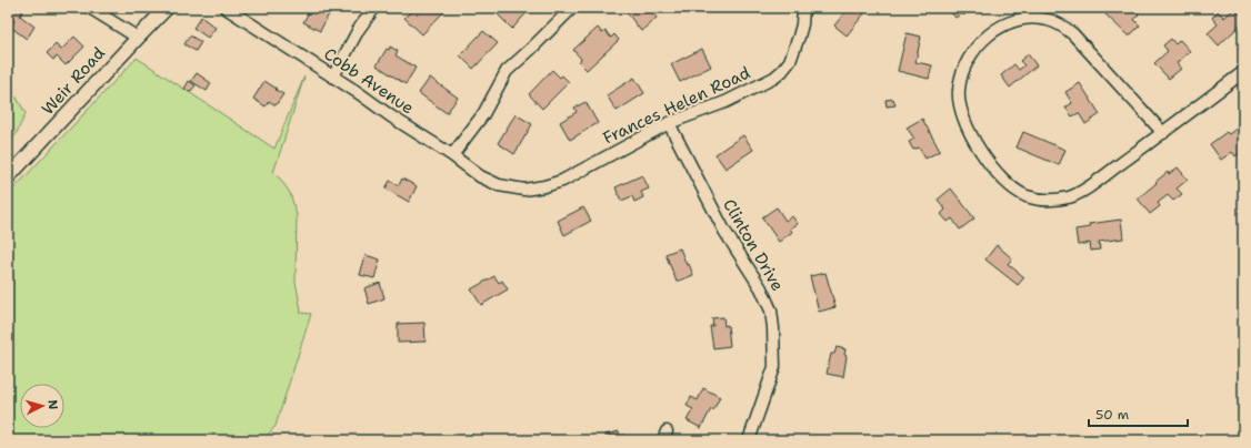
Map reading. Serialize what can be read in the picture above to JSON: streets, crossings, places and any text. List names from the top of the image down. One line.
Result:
{"streets":{"street":["Weir Road","Cobb Avenue","Frances Helen Road","Clinton Drive"]},"crossings":[["Cobb Avenue","Frances Helen Road"],["Frances Helen Road","Clinton Drive"]],"scale_bar":"50 m","north":"right"}
